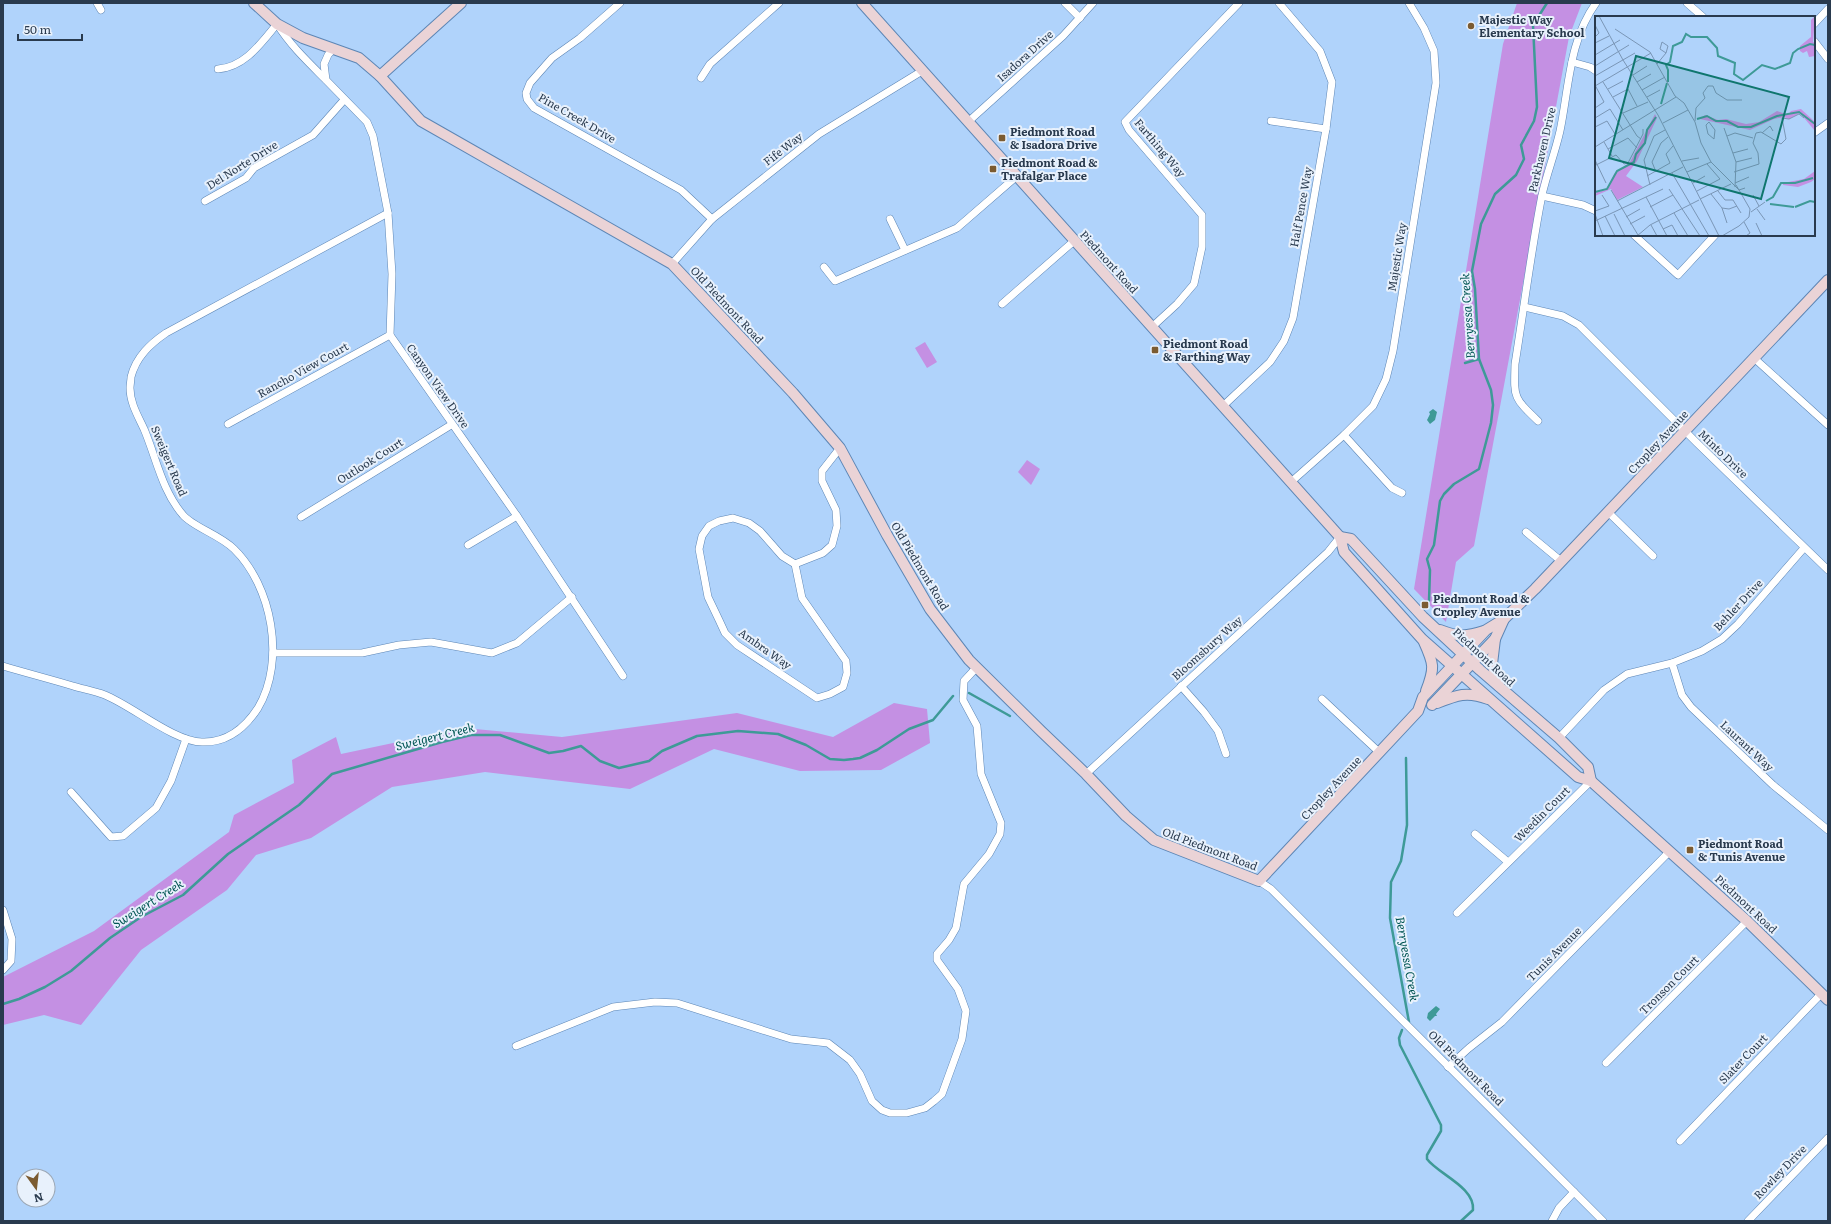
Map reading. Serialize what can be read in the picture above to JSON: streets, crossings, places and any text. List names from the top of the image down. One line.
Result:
{"streets":{"street":["Isadora Drive","Pine Creek Drive","Farthing Way","Fife Way","Parkhaven Drive","Del Norte Drive","Half Pence Way","Majestic Way","Piedmont Road","Old Piedmont Road","Rancho View Court","Canyon View Drive","Cropley Avenue","Minto Drive","Sweigert Road","Outlook Court","Behler Drive","Bloomsbury Way","Ambra Way","Laurant Way","Weedin Court","Tunis Avenue","Tronson Court","Slater Court","Rowley Drive"]},"crossings":[["Isadora Drive","Piedmont Road"],["Pine Creek Drive","Fife Way"],["Farthing Way","Piedmont Road"],["Fife Way","Piedmont Road"],["Fife Way","Old Piedmont Road"],["Parkhaven Drive","Minto Drive"],["Half Pence Way","Piedmont Road"],["Majestic Way","Piedmont Road"],["Piedmont Road","Cropley Avenue"],["Piedmont Road","Behler Drive"],["Piedmont Road","Bloomsbury Way"],["Piedmont Road","Weedin Court"],["Piedmont Road","Tunis Avenue"],["Piedmont Road","Tronson Court"],["Piedmont Road","Slater Court"],["Old Piedmont Road","Cropley Avenue"],["Old Piedmont Road","Bloomsbury Way"],["Old Piedmont Road","Tunis Avenue"],["Rancho View Court","Canyon View Drive"],["Canyon View Drive","Outlook Court"],["Cropley Avenue","Minto Drive"],["Minto Drive","Behler Drive"],["Behler Drive","Laurant Way"]],"water":["Berryessa Creek","Sweigert Creek"],"places":{"other":["Majestic Way Elementary School"],"transit":["Piedmont Road & Isadora Drive","Piedmont Road & Trafalgar Place","Piedmont Road & Farthing Way","Piedmont Road & Cropley Avenue","Piedmont Road & Tunis Avenue"]},"scale_bar":"50 m","north":"bottom"}
